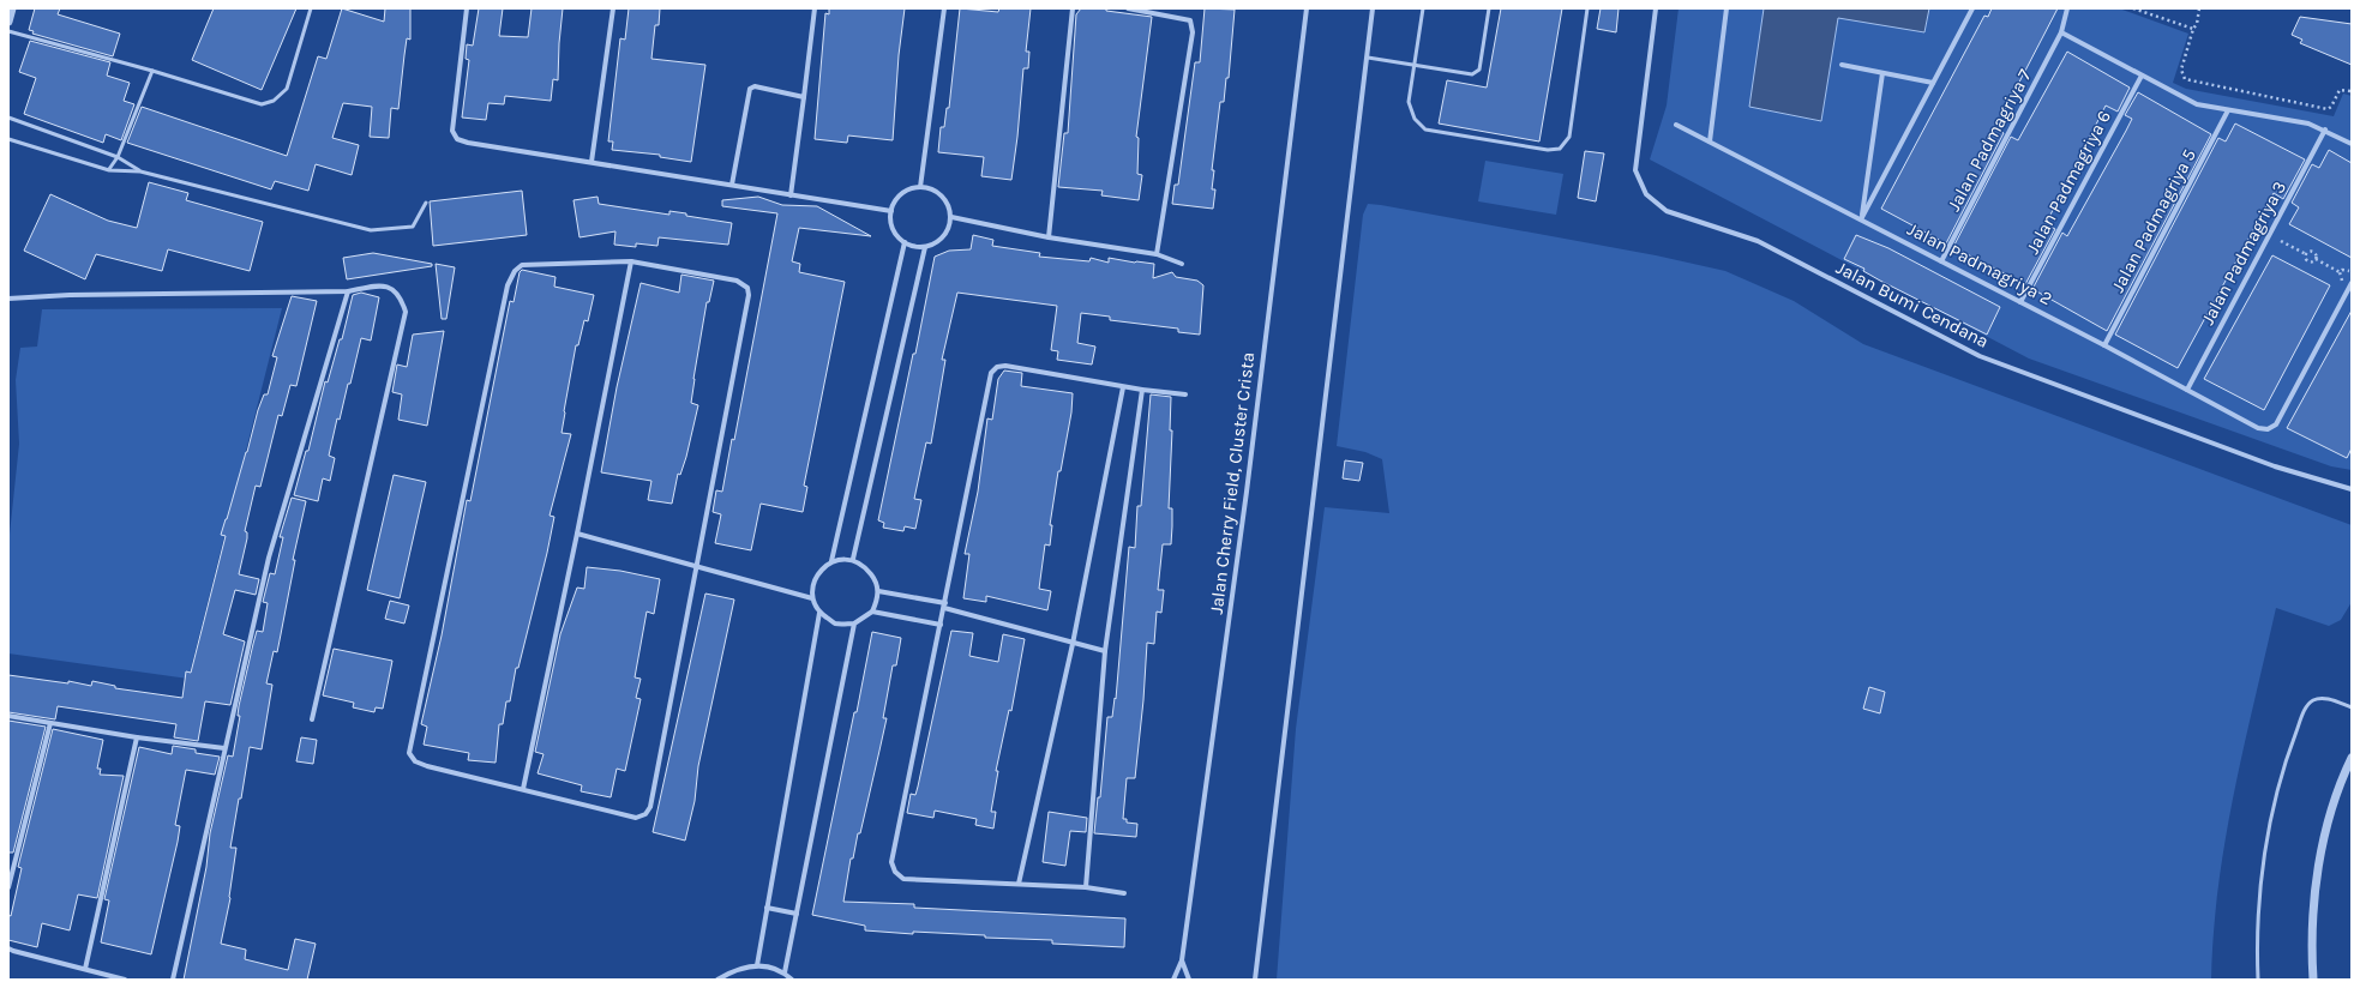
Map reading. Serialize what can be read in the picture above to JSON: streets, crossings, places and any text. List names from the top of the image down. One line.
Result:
{"streets":{"street":["Jalan Padmagriya 7","Jalan Padmagriya 6","Jalan Padmagriya 5","Jalan Padmagriya 3","Jalan Padmagriya 2","Jalan Bumi Cendana","Jalan Cherry Field, Cluster Crista"]},"crossings":[["Jalan Padmagriya 7","Jalan Padmagriya 2"],["Jalan Padmagriya 6","Jalan Padmagriya 2"],["Jalan Padmagriya 5","Jalan Padmagriya 2"],["Jalan Padmagriya 3","Jalan Padmagriya 2"]]}
